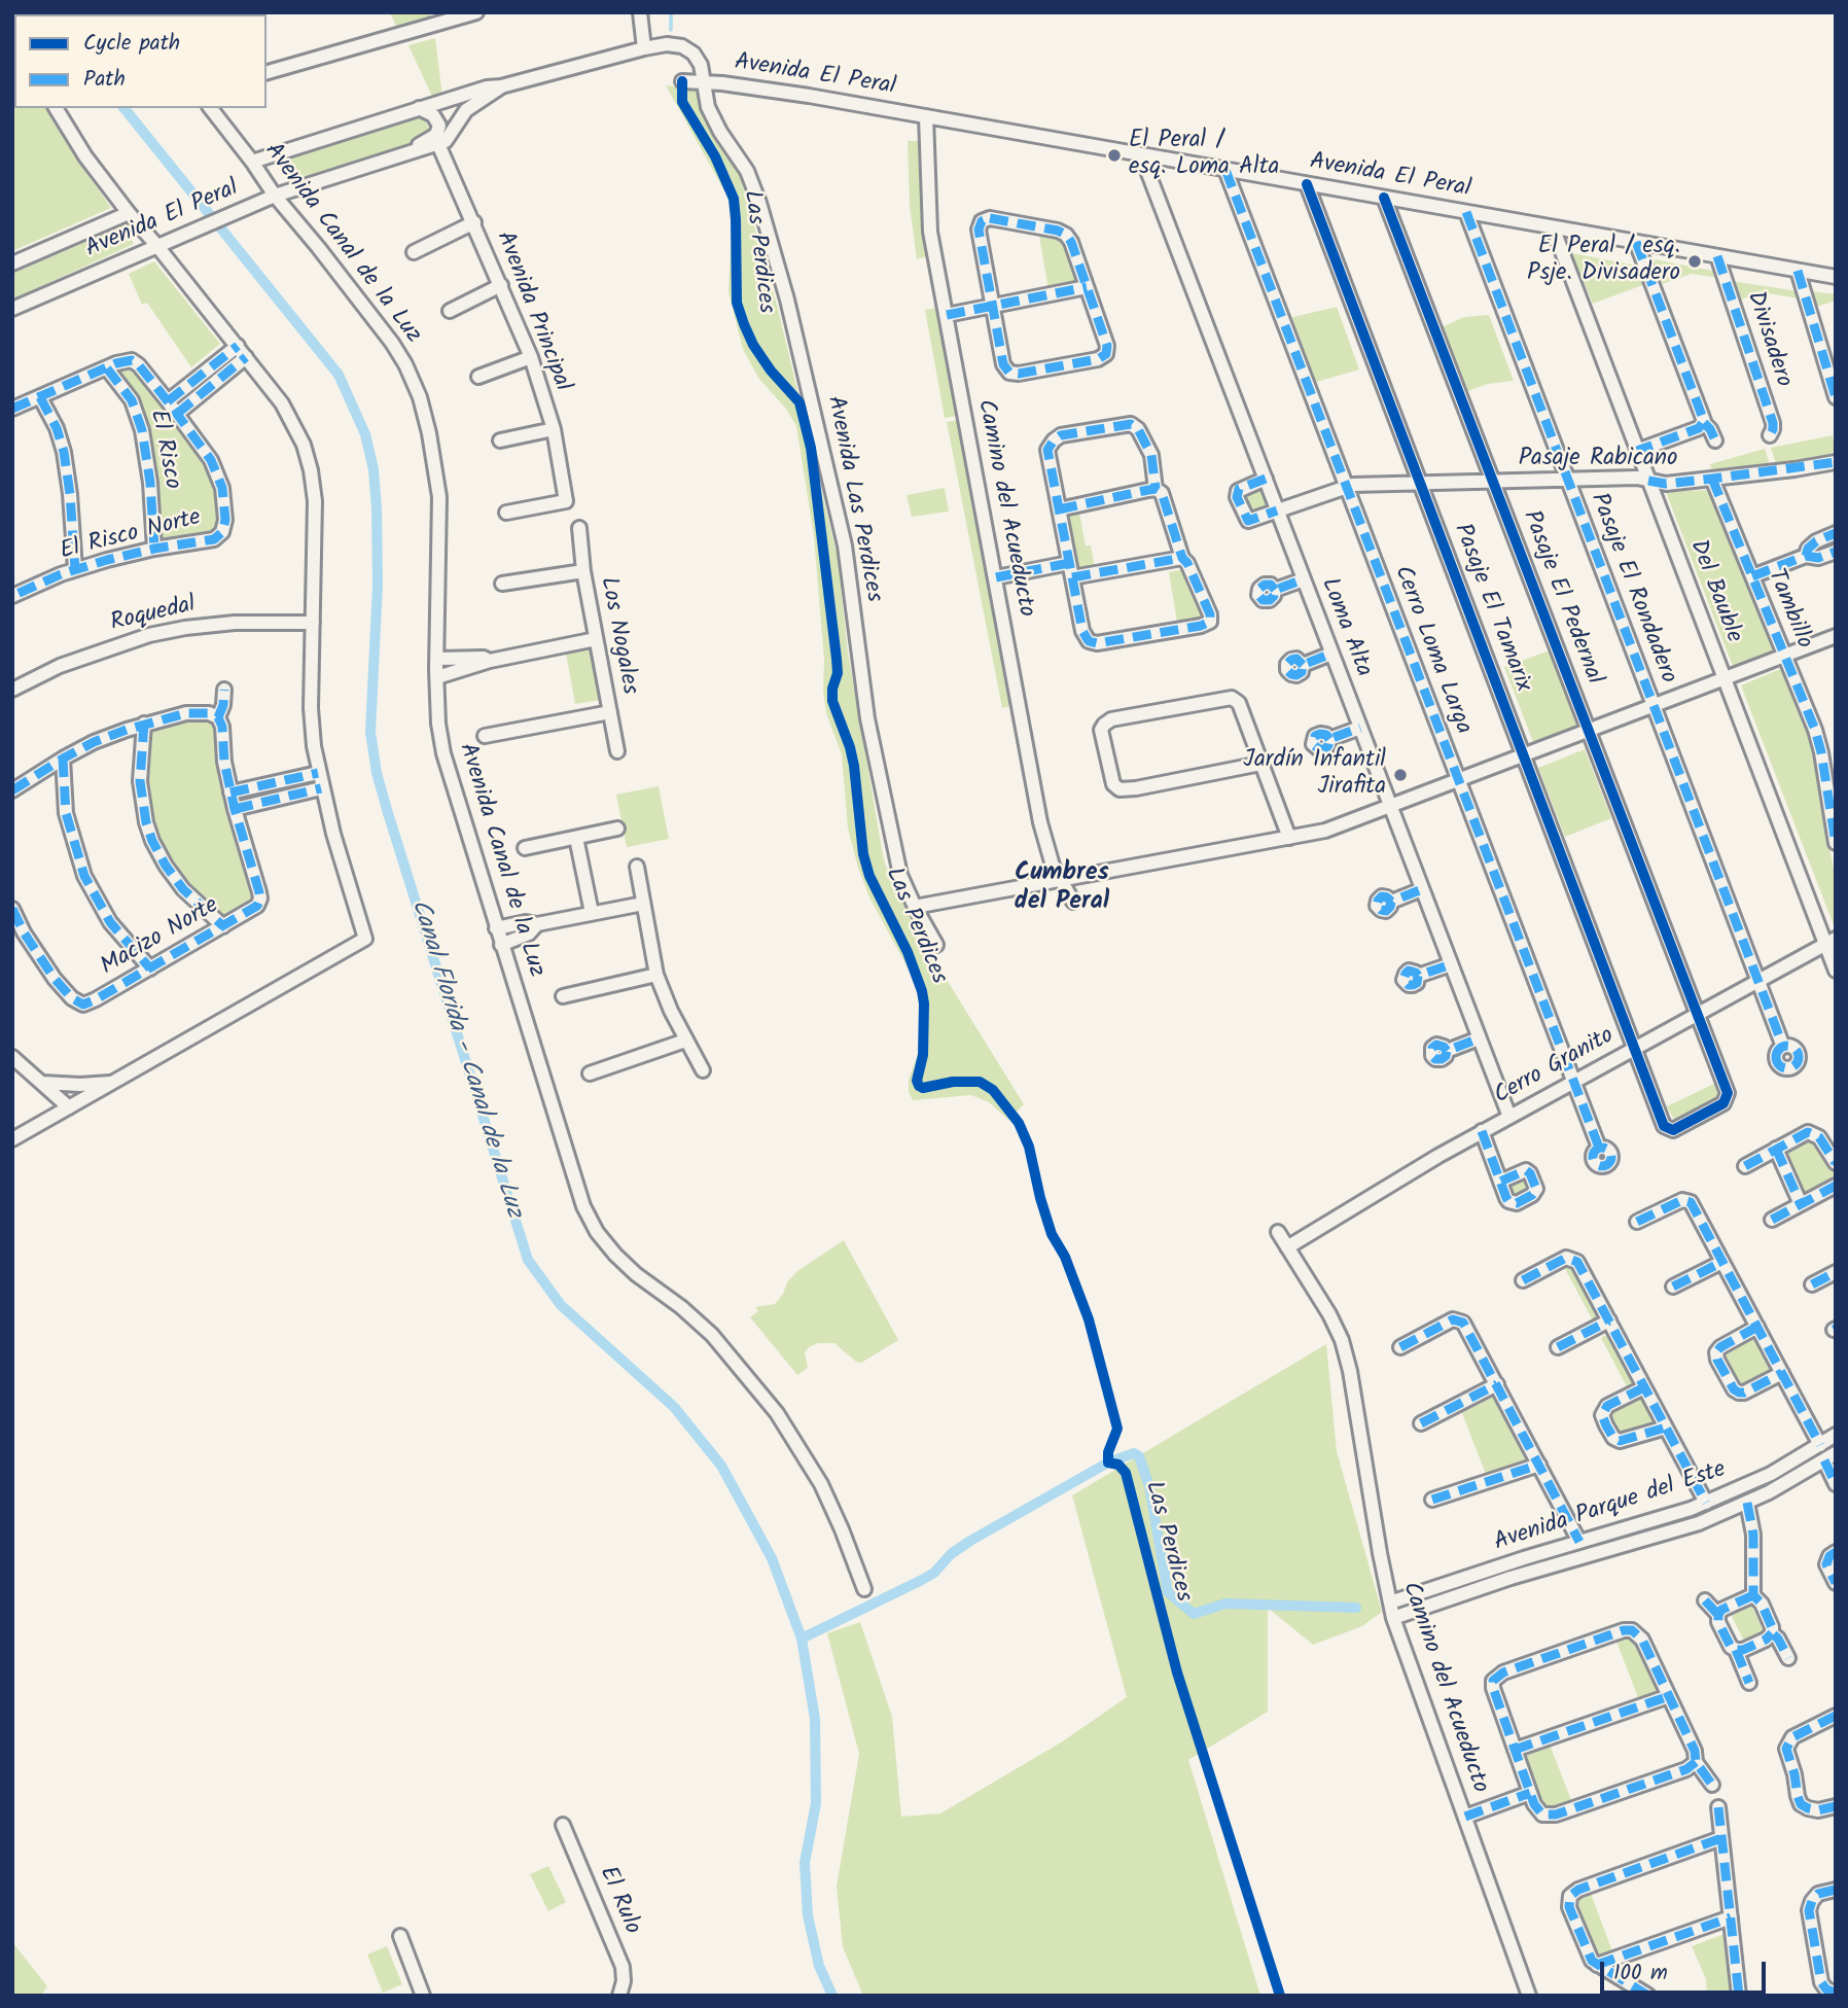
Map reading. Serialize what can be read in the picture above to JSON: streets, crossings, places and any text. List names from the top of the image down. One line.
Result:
{"streets":{"street":["Avenida El Peral","Avenida Canal de la Luz","Avenida Principal","Divisadero","El Risco","Pasaje Rabicano","Avenida Las Perdices","Camino del Acueducto","El Risco Norte","Pasaje El Rondadero","Del Bauble","Pasaje El Pedernal","Pasaje El Tamarix","Tambillo","Roquedal","Loma Alta","Los Nogales","Cerro Loma Larga","Macizo Norte","Cerro Granito","Avenida Parque del Este","El Rulo"],"cycle path":["Las Perdices"]},"crossings":[["Avenida El Peral","Avenida Canal de la Luz"],["Avenida El Peral","Avenida Principal"],["Avenida El Peral","Divisadero"],["Avenida El Peral","Avenida Las Perdices"],["Avenida El Peral","Camino del Acueducto"],["Avenida El Peral","Pasaje El Rondadero"],["Avenida El Peral","Del Bauble"],["Avenida El Peral","Pasaje El Pedernal"],["Avenida El Peral","Pasaje El Tamarix"],["Avenida El Peral","Loma Alta"],["Avenida El Peral","Cerro Loma Larga"],["El Risco","El Risco Norte"],["Pasaje Rabicano","Pasaje El Rondadero"],["Pasaje Rabicano","Del Bauble"],["Pasaje Rabicano","Pasaje El Pedernal"],["Pasaje Rabicano","Pasaje El Tamarix"],["Pasaje Rabicano","Tambillo"],["Pasaje Rabicano","Loma Alta"],["Pasaje Rabicano","Cerro Loma Larga"],["Camino del Acueducto","Cerro Granito"],["Camino del Acueducto","Avenida Parque del Este"],["Pasaje El Rondadero","Cerro Granito"],["Del Bauble","Cerro Granito"],["Pasaje El Pedernal","Pasaje El Tamarix"],["Pasaje El Pedernal","Cerro Granito"],["Pasaje El Tamarix","Cerro Granito"],["Loma Alta","Cerro Granito"],["Cerro Loma Larga","Cerro Granito"]],"districts":["Cumbres del Peral"],"water":["Canal Florida - Canal de la Luz"],"places":["El Peral / esq. Loma Alta","El Peral / esq. Psje. Divisadero","Jardín Infantil Jirafita"],"legend":["Cycle path","Path"],"scale_bar":"100 m"}
